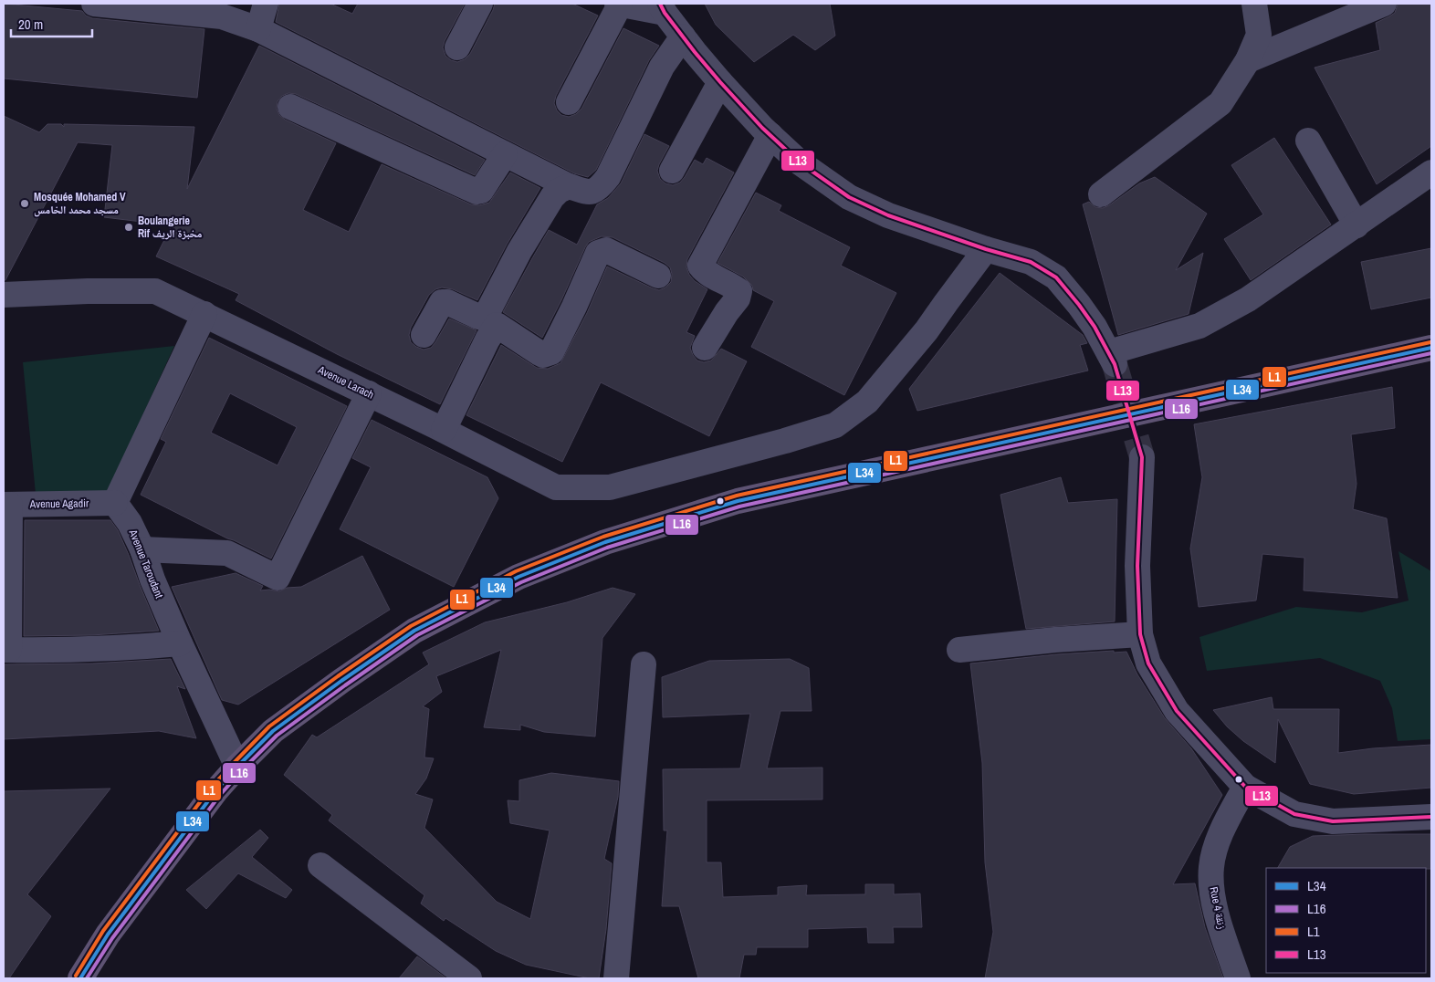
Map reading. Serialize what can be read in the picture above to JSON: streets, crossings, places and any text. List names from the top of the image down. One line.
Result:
{"streets":{"street":["Avenue Larach","Avenue Agadir","Avenue Taroudant","Rue 4 زنقة"]},"crossings":[["Avenue Agadir","Avenue Taroudant"]],"places":["Mosquée Mohamed V مسجد محمد الخامس","Boulangerie Rif مخبزة الريف"],"lines":["transit line L13","transit line L1","transit line L34","transit line L16"],"legend":["L34","L16","L1","L13"],"scale_bar":"20 m"}
